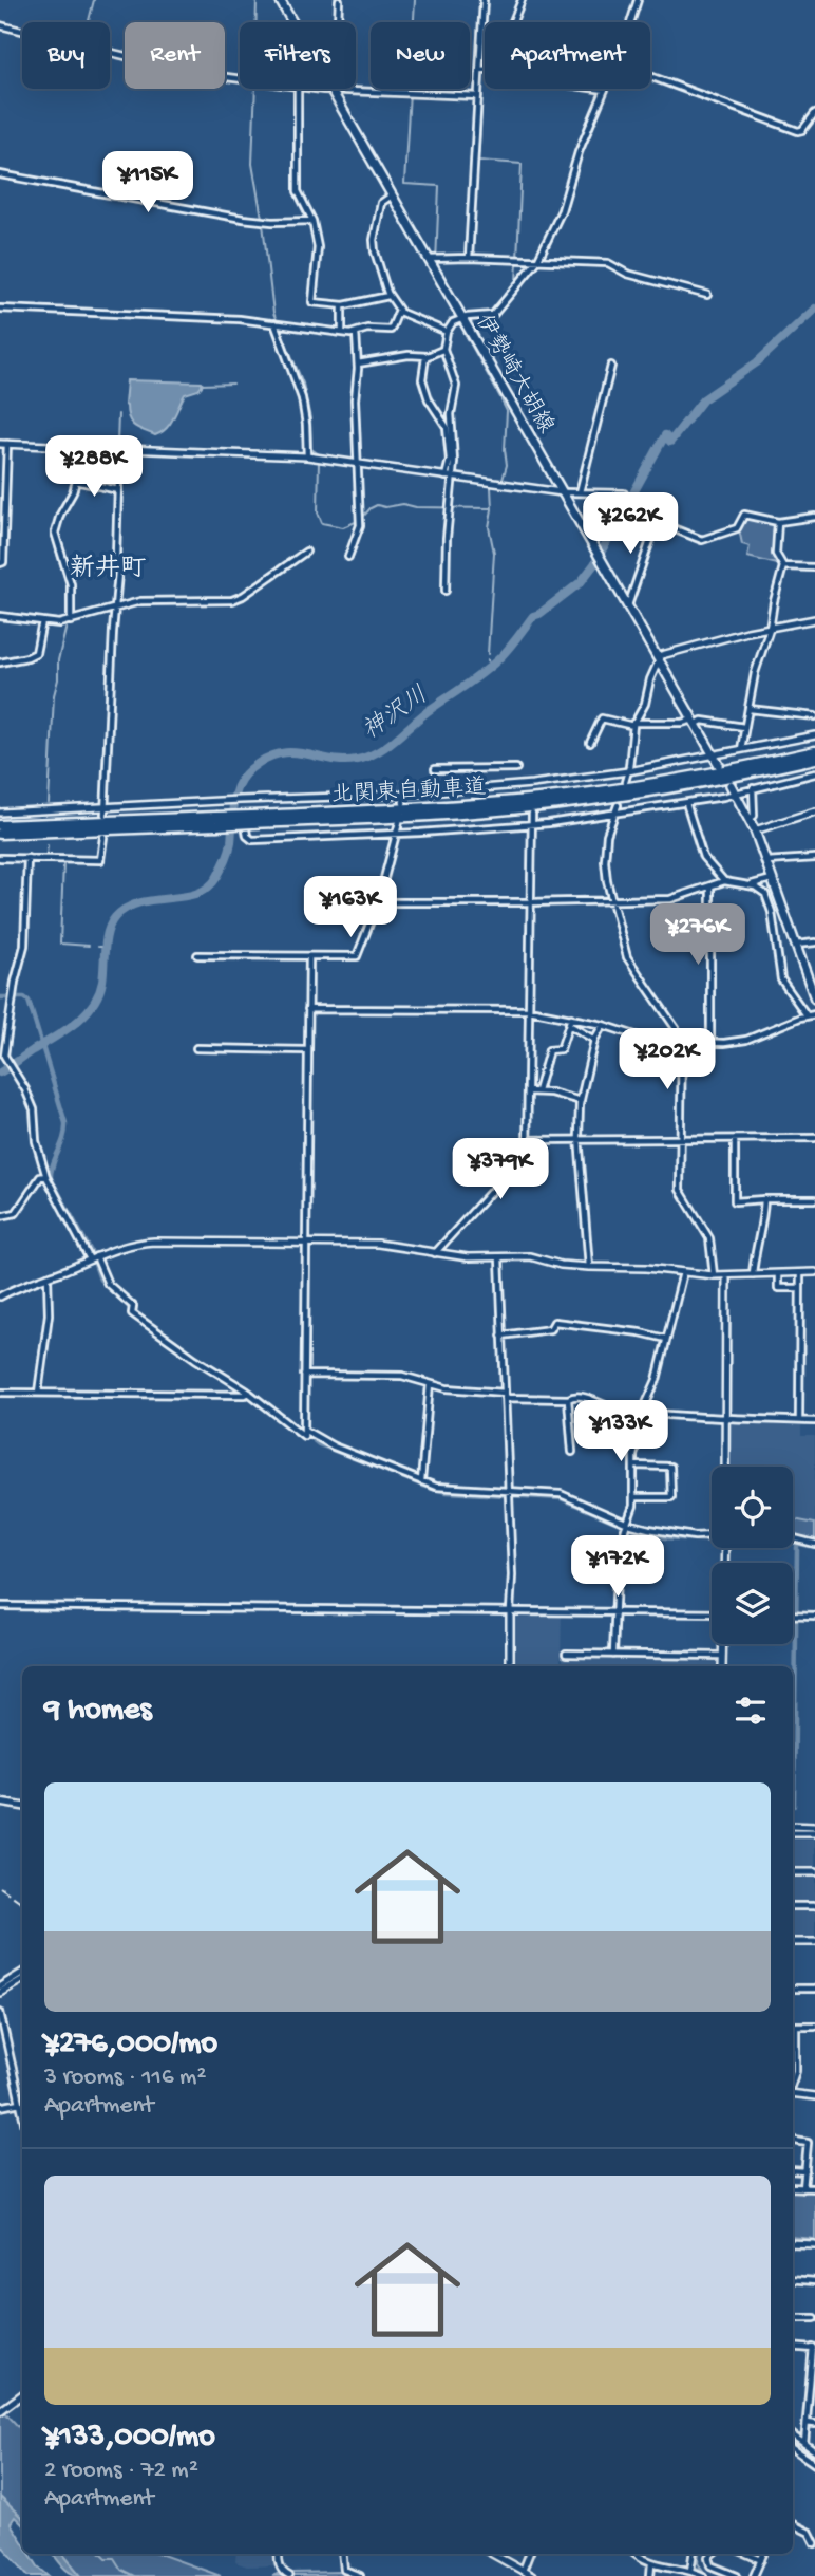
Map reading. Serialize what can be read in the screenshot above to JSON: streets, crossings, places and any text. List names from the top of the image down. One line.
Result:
{"streets":{"highway":["北関東自動車道"],"main road":["伊勢崎大胡線"]},"districts":["新井町"],"water":["神沢川"],"page":{"chip":["Buy","Rent","Filters","New","Apartment"],"price":["¥115K","¥288K","¥262K","¥163K","¥276K","¥202K","¥379K","¥133K","¥172K"],"heading":"9 homes","list":[{"name":"¥276,000/mo","note":"3 rooms · 116 m² · Apartment"},{"name":"¥133,000/mo","note":"2 rooms · 72 m² · Apartment"}]}}
